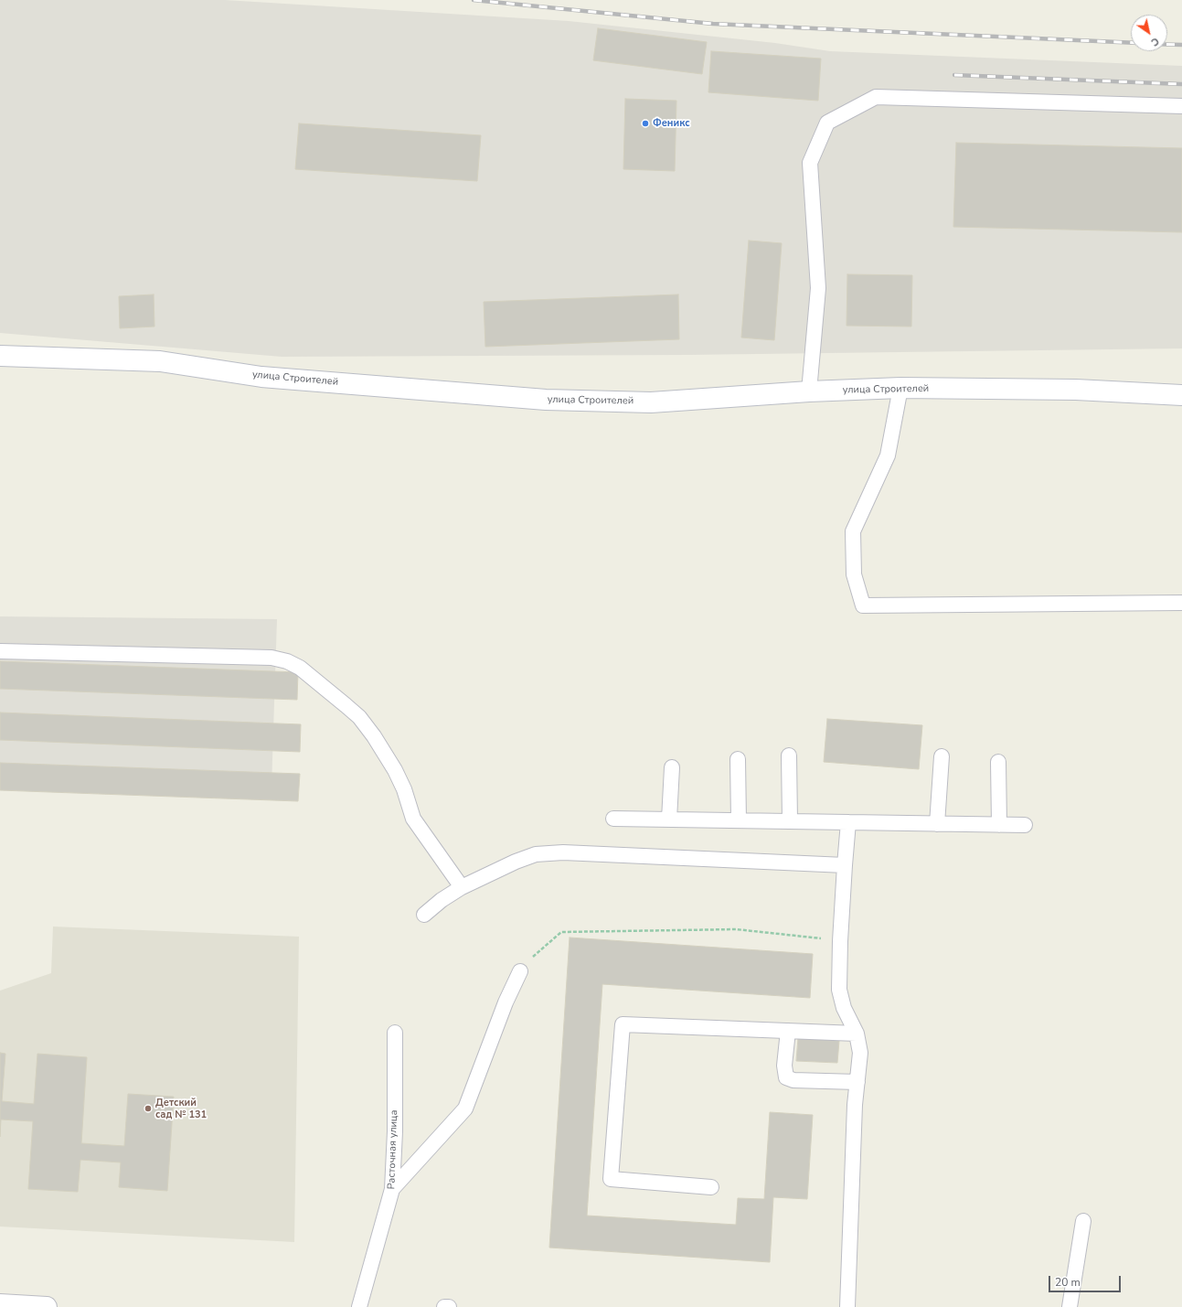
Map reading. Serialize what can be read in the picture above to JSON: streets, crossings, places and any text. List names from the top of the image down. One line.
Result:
{"streets":{"street":["улица Строителей"],"lane":["Расточная улица"]},"places":["Феникс","Детский сад № 131"],"scale_bar":"20 m","north":"bottom right"}
